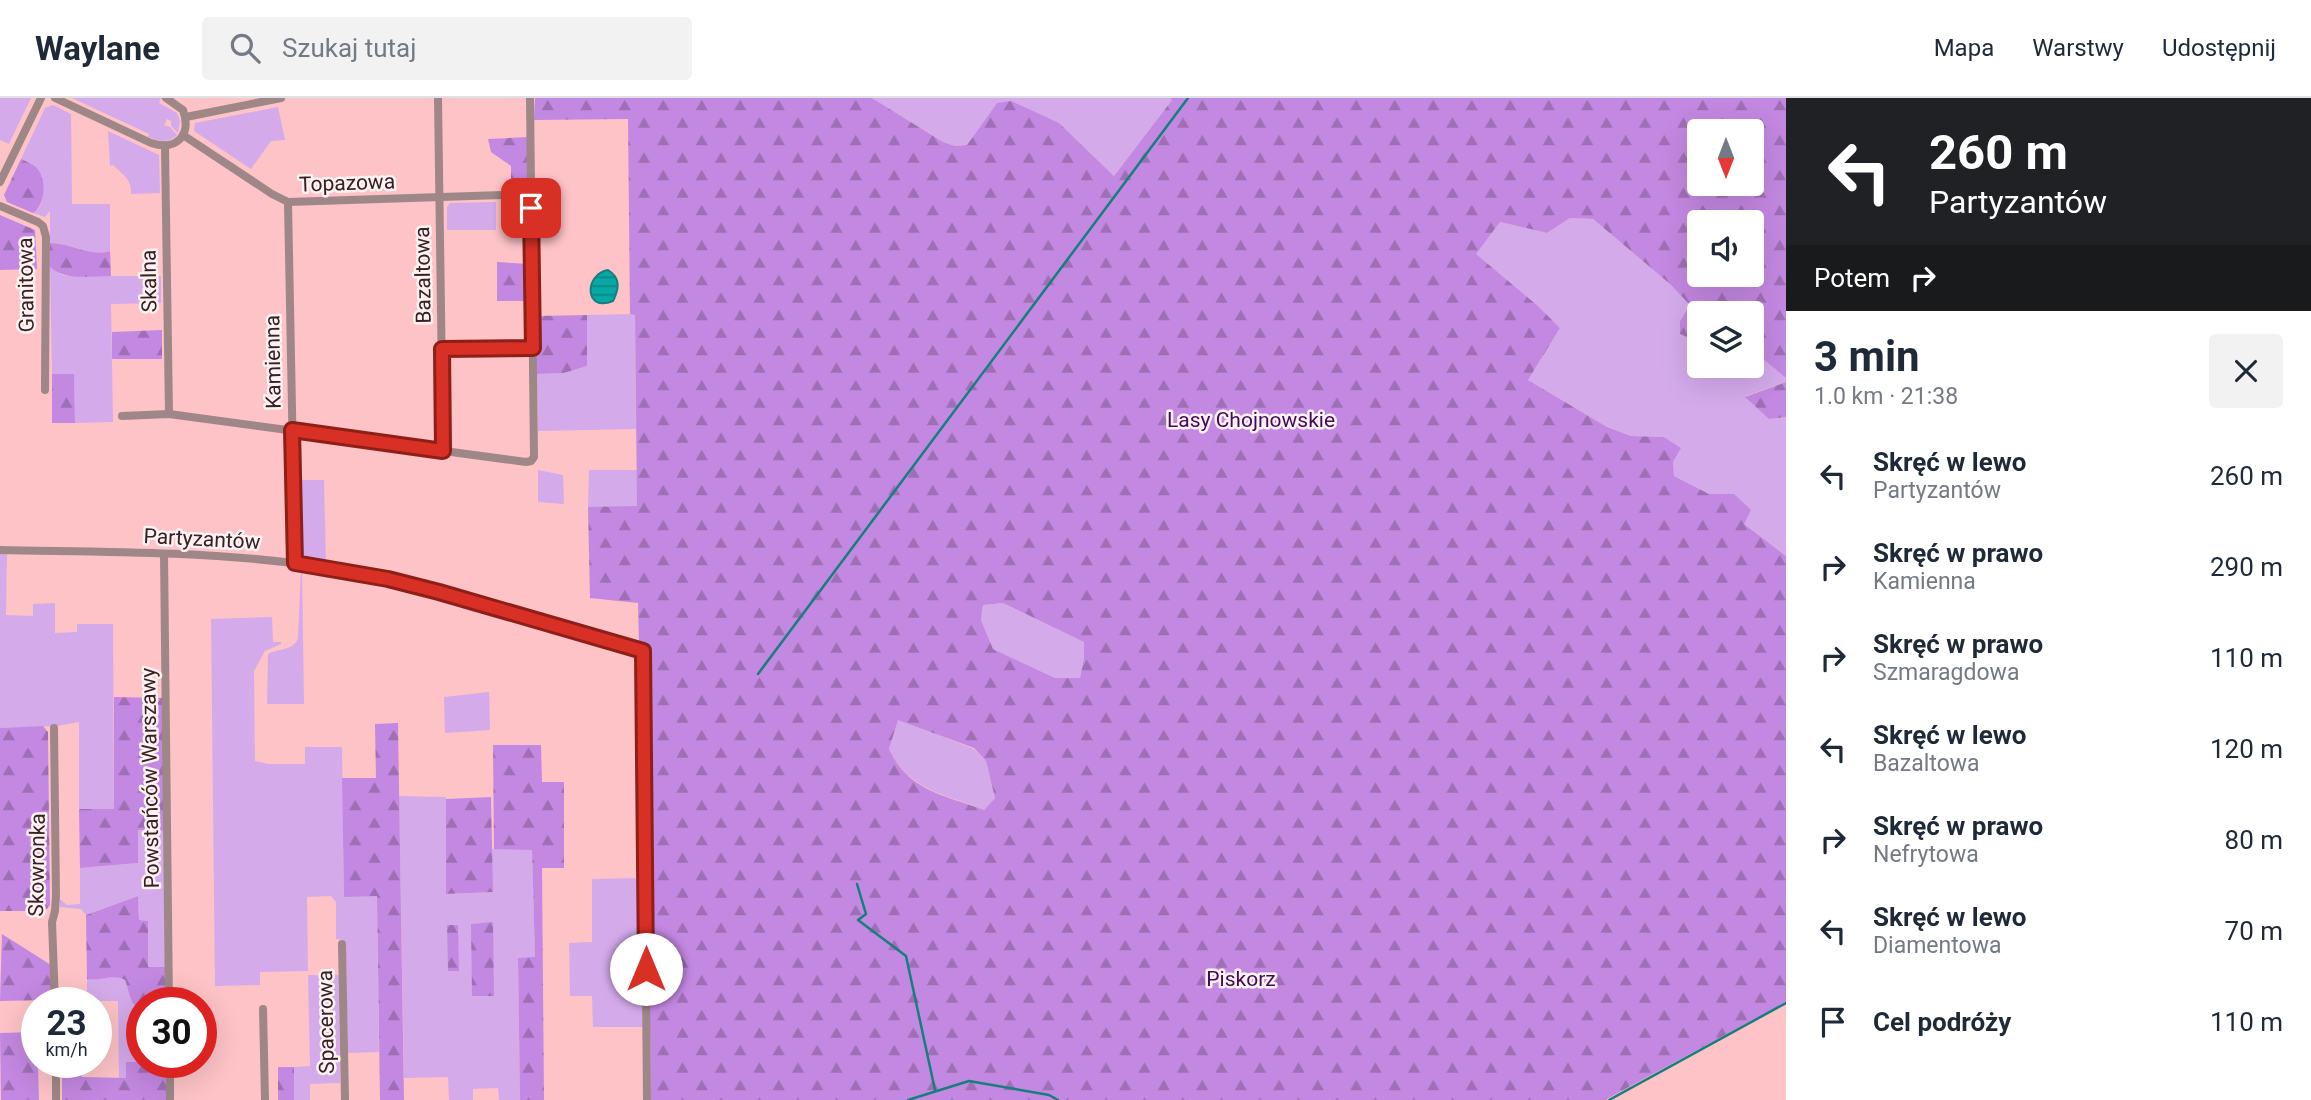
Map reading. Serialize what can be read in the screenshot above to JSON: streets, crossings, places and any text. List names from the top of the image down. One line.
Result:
{"streets":{"street":["Topazowa","Bazaltowa","Skalna","Granitowa","Kamienna","Partyzantów","Powstańców Warszawy","Skowronka","Spacerowa"]},"crossings":[["Topazowa","Bazaltowa"],["Topazowa","Kamienna"],["Kamienna","Partyzantów"],["Partyzantów","Powstańców Warszawy"]],"parks":["Lasy Chojnowskie","Piskorz"],"north":"bottom","page":{"header":"Waylane","search":"Szukaj tutaj","nav":["Mapa","Warstwy","Udostępnij"],"turn":["260 m","Partyzantów"],"then":"Potem","heading":["3 min","1.0 km · 21:38"],"list":[{"name":"Skręć w lewo","note":"Partyzantów","value":"260 m"},{"name":"Skręć w prawo","note":"Kamienna","value":"290 m"},{"name":"Skręć w prawo","note":"Szmaragdowa","value":"110 m"},{"name":"Skręć w lewo","note":"Bazaltowa","value":"120 m"},{"name":"Skręć w prawo","note":"Nefrytowa","value":"80 m"},{"name":"Skręć w lewo","note":"Diamentowa","value":"70 m"},{"name":"Cel podróży","value":"110 m"}],"speed":"23 km/h","limit":"30"}}
